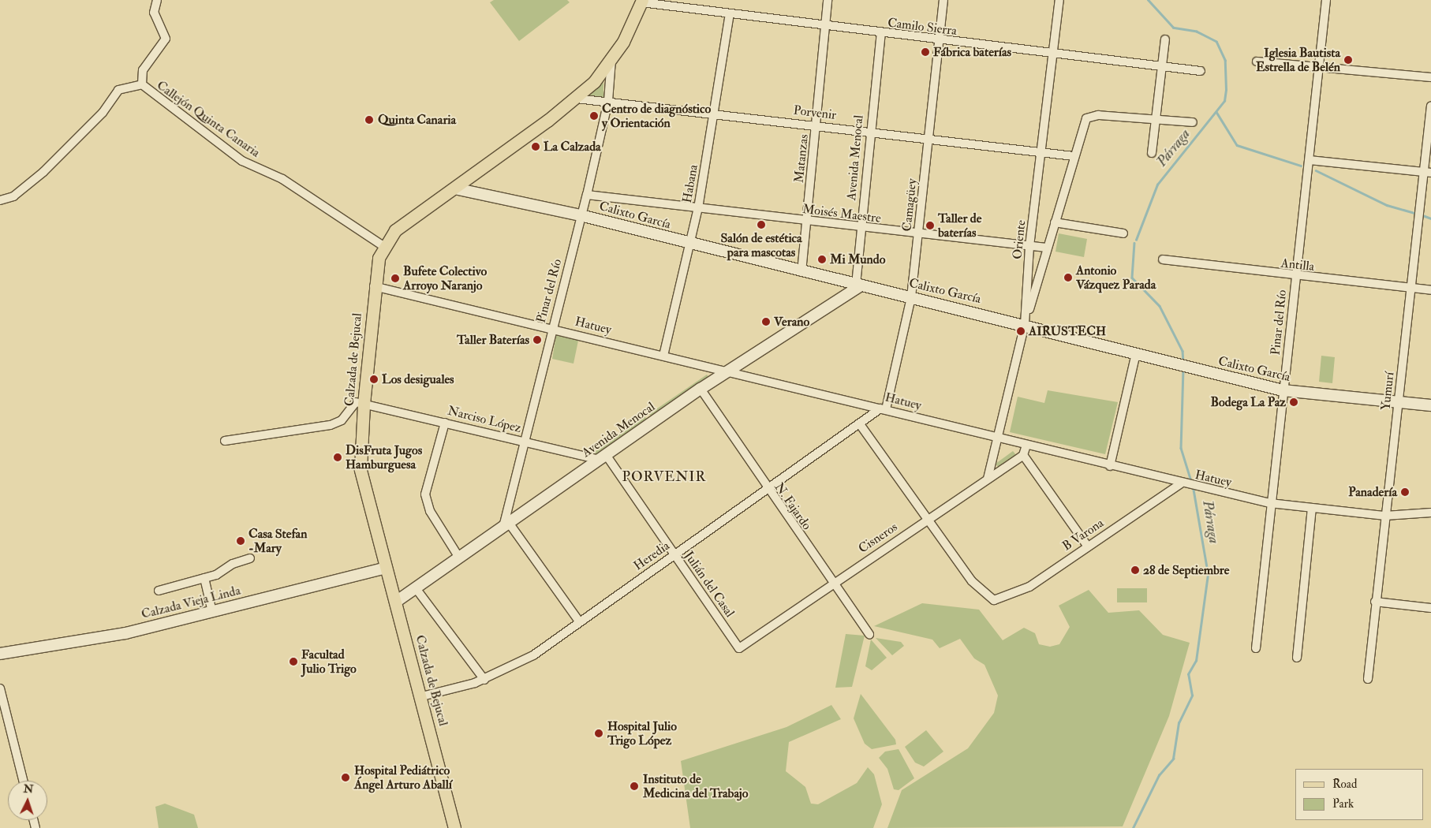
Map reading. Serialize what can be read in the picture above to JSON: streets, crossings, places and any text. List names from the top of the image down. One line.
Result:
{"streets":{"main road":["Avenida Menocal","Calixto García","Calzada de Bejucal","Calzada Vieja Linda"],"street":["Camilo Sierra","Porvenir","Callejón Quinta Canaria","Matanzas","Habana","Camagüey","Moisés Maestre","Oriente","Antilla","Pinar del Río","Hatuey","Yumurí","Narciso López","N. Fajardo","B Varona","Cisneros","Heredia","Julián del Casal"]},"crossings":[["Camilo Sierra","Avenida Menocal"],["Camilo Sierra","Matanzas"],["Camilo Sierra","Habana"],["Camilo Sierra","Camagüey"],["Camilo Sierra","Oriente"],["Camilo Sierra","Calzada de Bejucal"],["Porvenir","Avenida Menocal"],["Porvenir","Matanzas"],["Porvenir","Habana"],["Porvenir","Camagüey"],["Porvenir","Oriente"],["Porvenir","Pinar del Río"],["Porvenir","Calzada de Bejucal"],["Callejón Quinta Canaria","Calzada de Bejucal"],["Avenida Menocal","Moisés Maestre"],["Avenida Menocal","Calixto García"],["Avenida Menocal","Pinar del Río"],["Avenida Menocal","Hatuey"],["Avenida Menocal","Calzada de Bejucal"],["Avenida Menocal","Narciso López"],["Avenida Menocal","N. Fajardo"],["Avenida Menocal","Julián del Casal"],["Matanzas","Moisés Maestre"],["Matanzas","Calixto García"],["Habana","Moisés Maestre"],["Habana","Calixto García"],["Habana","Hatuey"],["Camagüey","Moisés Maestre"],["Camagüey","Calixto García"],["Camagüey","Hatuey"],["Camagüey","Heredia"],["Moisés Maestre","Oriente"],["Moisés Maestre","Pinar del Río"],["Calixto García","Oriente"],["Calixto García","Pinar del Río"],["Calixto García","Calzada de Bejucal"],["Calixto García","Yumurí"],["Oriente","Hatuey"],["Oriente","Cisneros"],["Antilla","Pinar del Río"],["Antilla","Yumurí"],["Pinar del Río","Hatuey"],["Pinar del Río","Calzada de Bejucal"],["Pinar del Río","Narciso López"],["Hatuey","Calzada de Bejucal"],["Hatuey","Yumurí"],["Hatuey","B Varona"],["Hatuey","Heredia"],["Calzada de Bejucal","Narciso López"],["Calzada de Bejucal","Heredia"],["Calzada de Bejucal","Calzada Vieja Linda"],["Narciso López","Julián del Casal"],["N. Fajardo","Cisneros"],["N. Fajardo","Heredia"],["B Varona","Cisneros"],["Cisneros","Julián del Casal"],["Heredia","Julián del Casal"]],"districts":["PORVENIR"],"water":["Párraga"],"places":["Fábrica baterías","Iglesia Bautista Estrella de Belén","Centro de diagnóstico y Orientación","Quinta Canaria","La Calzada","Salón de estética para mascotas","Taller de baterías","Mi Mundo","Antonio Vázquez Parada","Bufete Colectivo Arroyo Naranjo","Verano","AIRUSTECH","Taller Baterías","Los desiguales","Bodega La Paz","DisFruta Jugos Hamburguesa","Panadería","Casa Stefan -Mary","28 de Septiembre","Facultad Julio Trigo","Hospital Julio Trigo López","Hospital Pediátrico Ángel Arturo Aballí","Instituto de Medicina del Trabajo"],"legend":["Road","Park"],"north":"top"}
